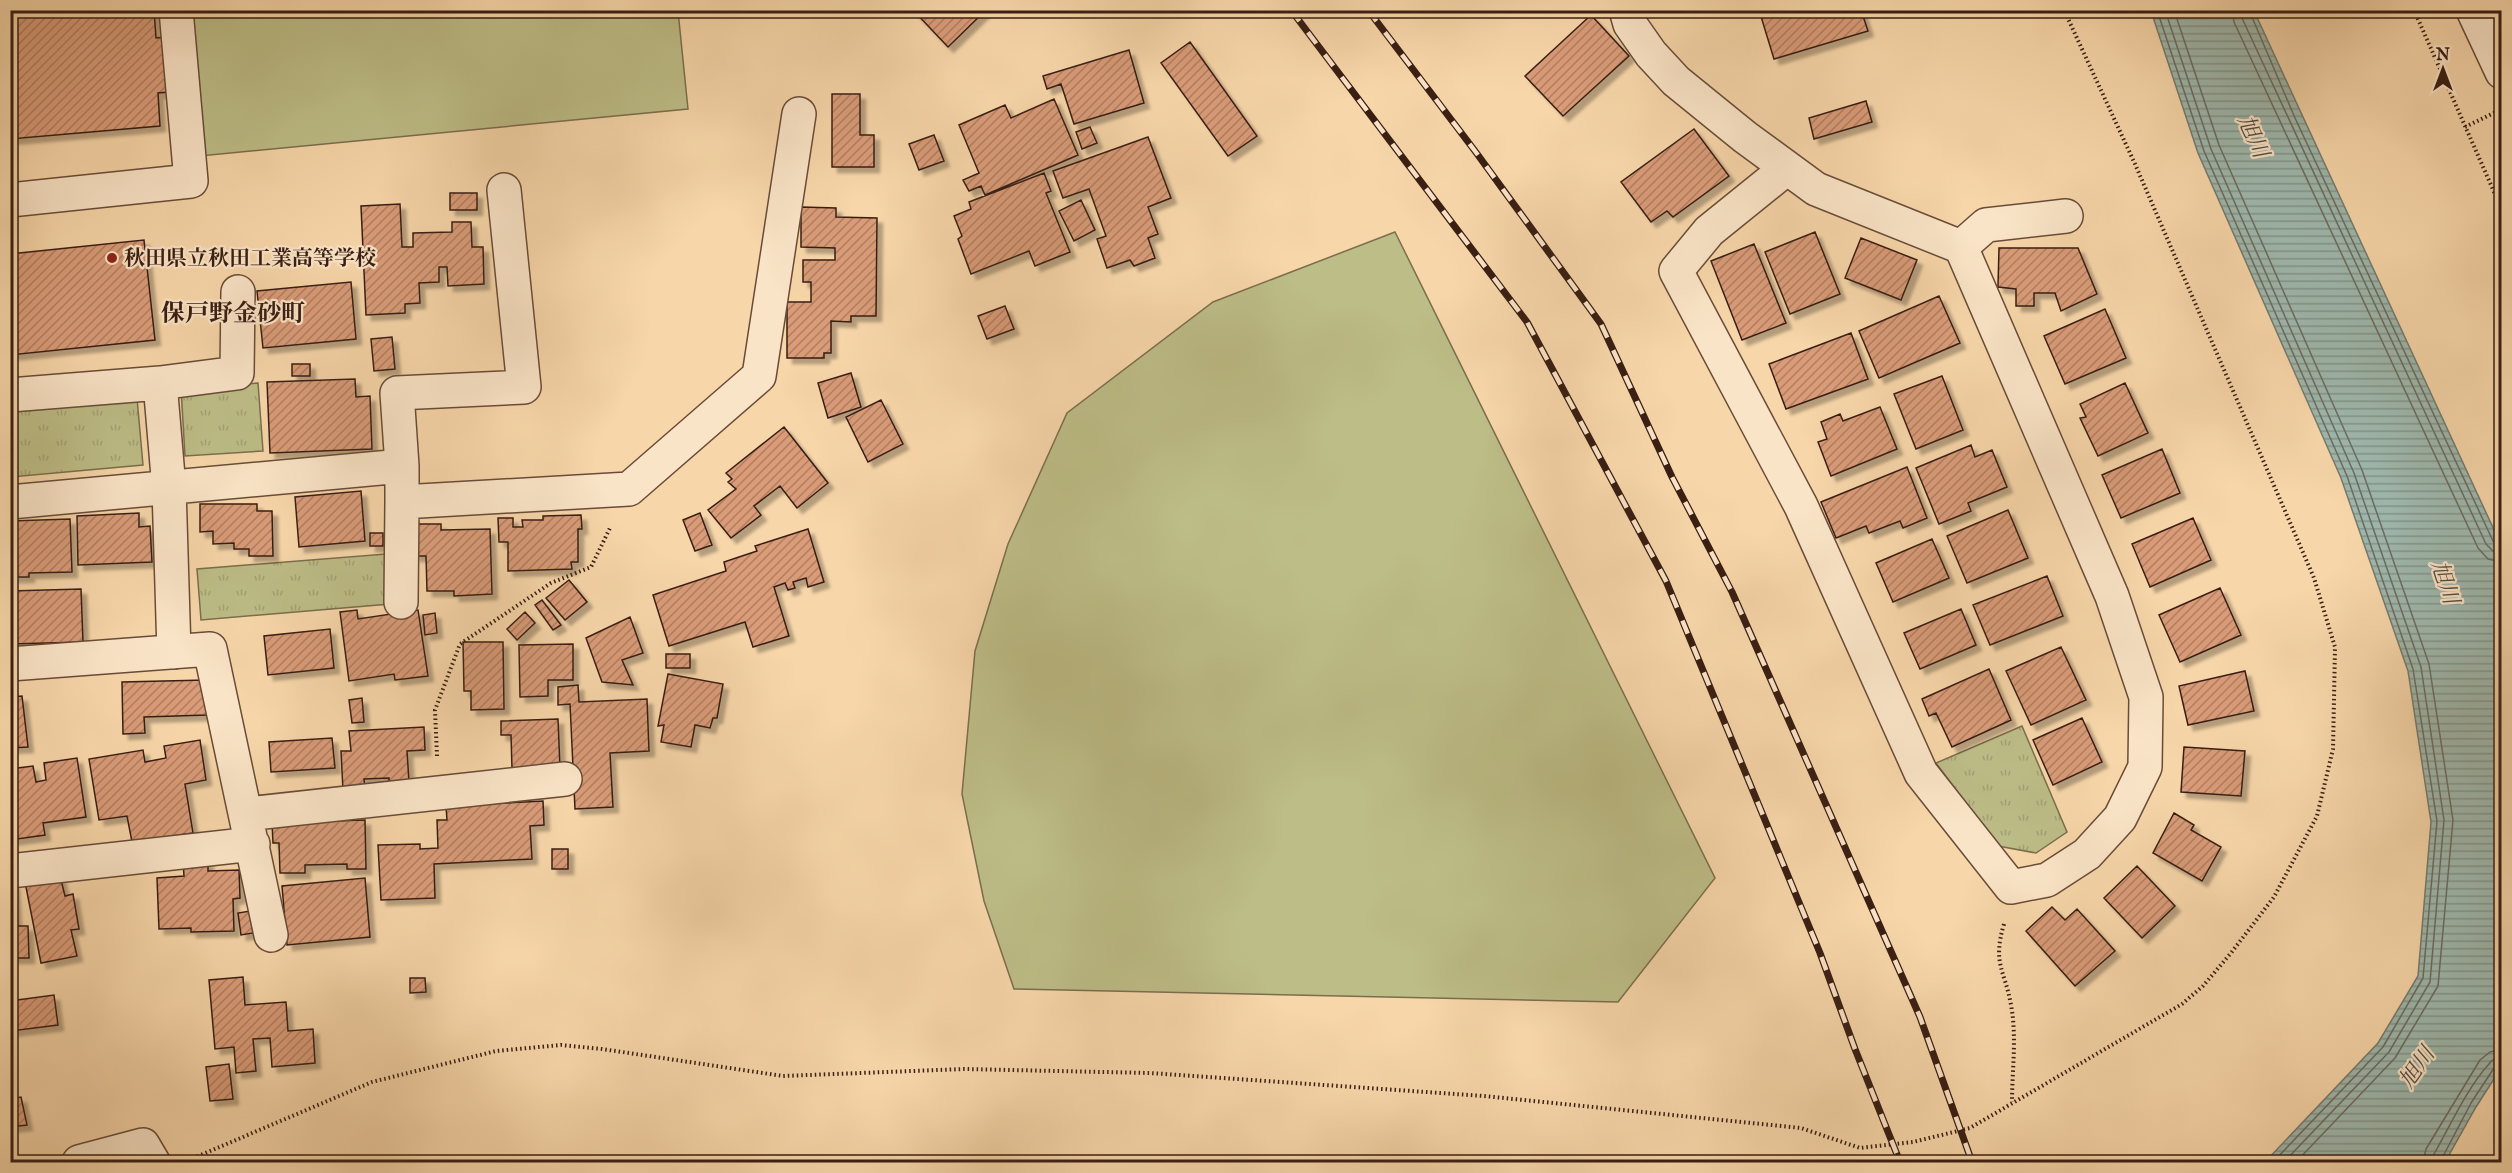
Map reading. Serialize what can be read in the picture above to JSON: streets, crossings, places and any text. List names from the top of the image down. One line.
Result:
{"districts":["保戸野金砂町"],"water":["旭川"],"places":["秋田県立秋田工業高等学校"],"north":"top"}
